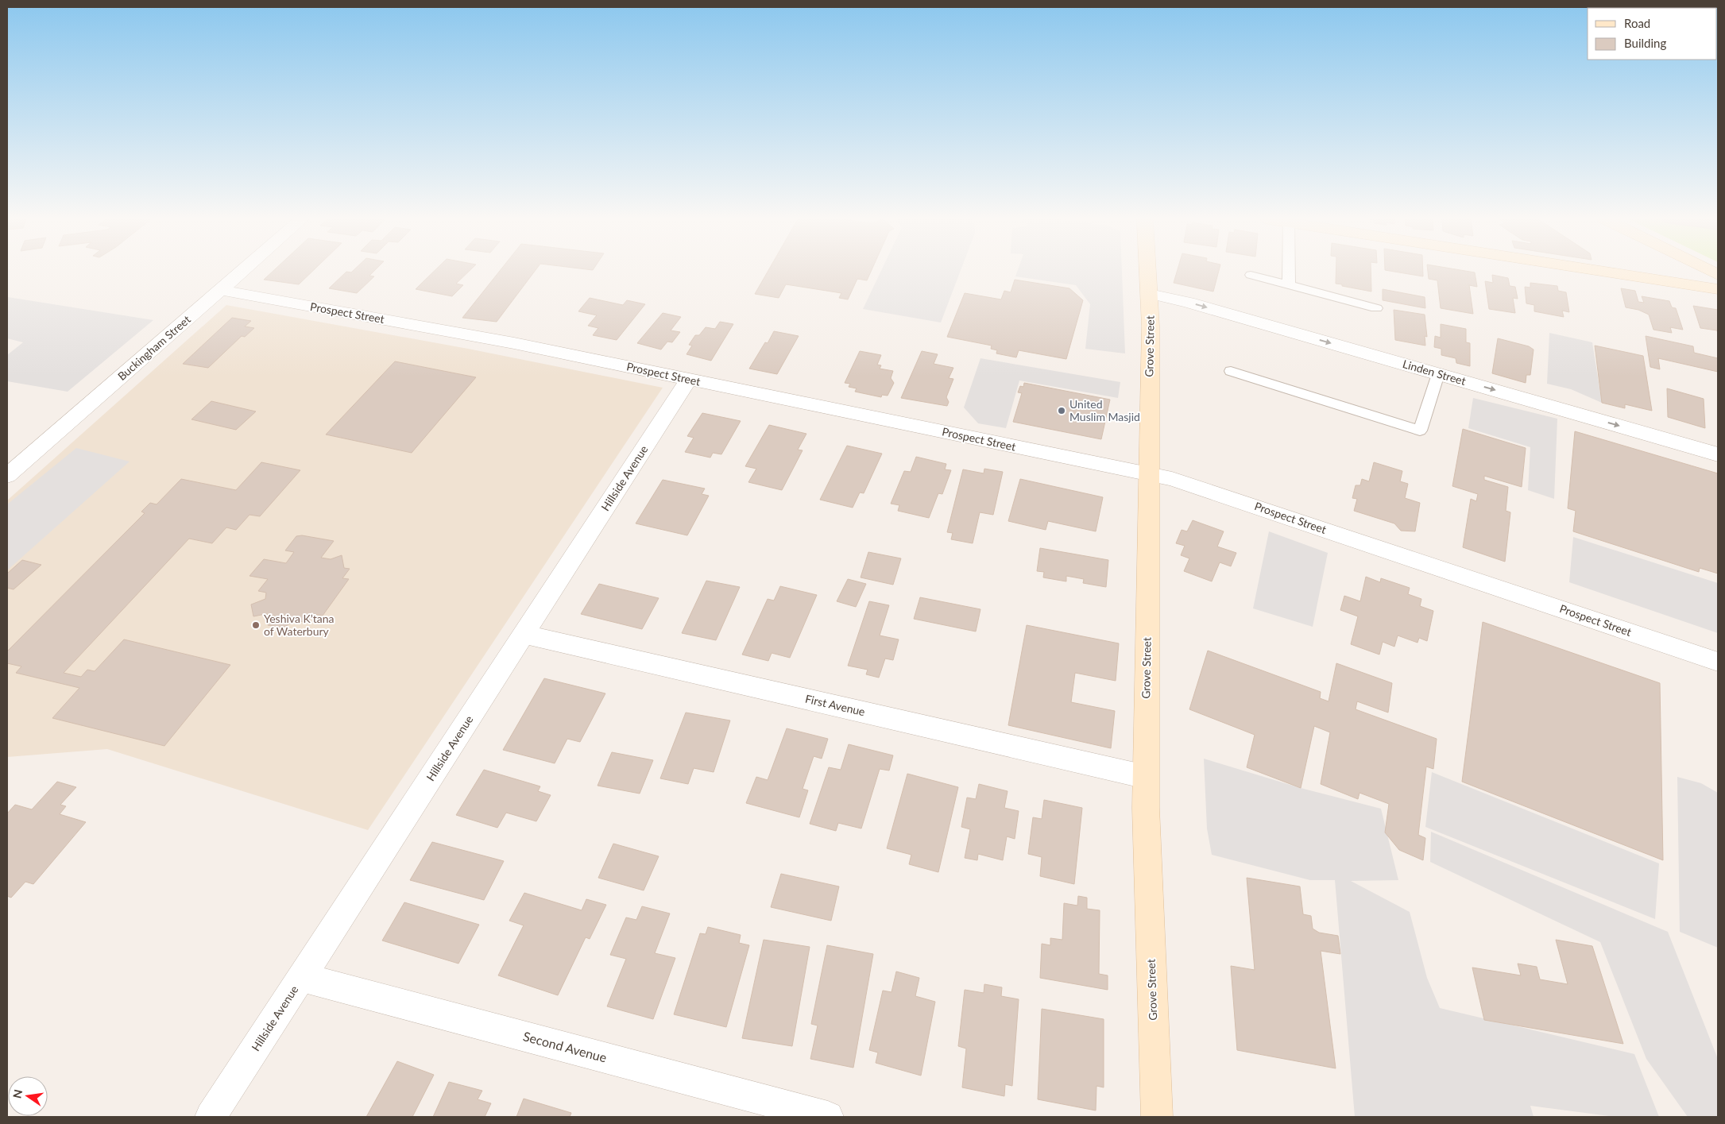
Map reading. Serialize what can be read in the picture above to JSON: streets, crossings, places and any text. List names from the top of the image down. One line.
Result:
{"streets":{"main road":["Grove Street"],"street":["Prospect Street","Buckingham Street","Linden Street","Hillside Avenue","First Avenue","Second Avenue"]},"crossings":[["Prospect Street","Grove Street"],["Prospect Street","Buckingham Street"],["Prospect Street","Hillside Avenue"],["Grove Street","Linden Street"],["Grove Street","First Avenue"],["Hillside Avenue","First Avenue"],["Hillside Avenue","Second Avenue"]],"one_way":["Linden Street"],"places":["United Muslim Masjid","Yeshiva K’tana of Waterbury"],"legend":["Road","Building"],"north":"left"}
